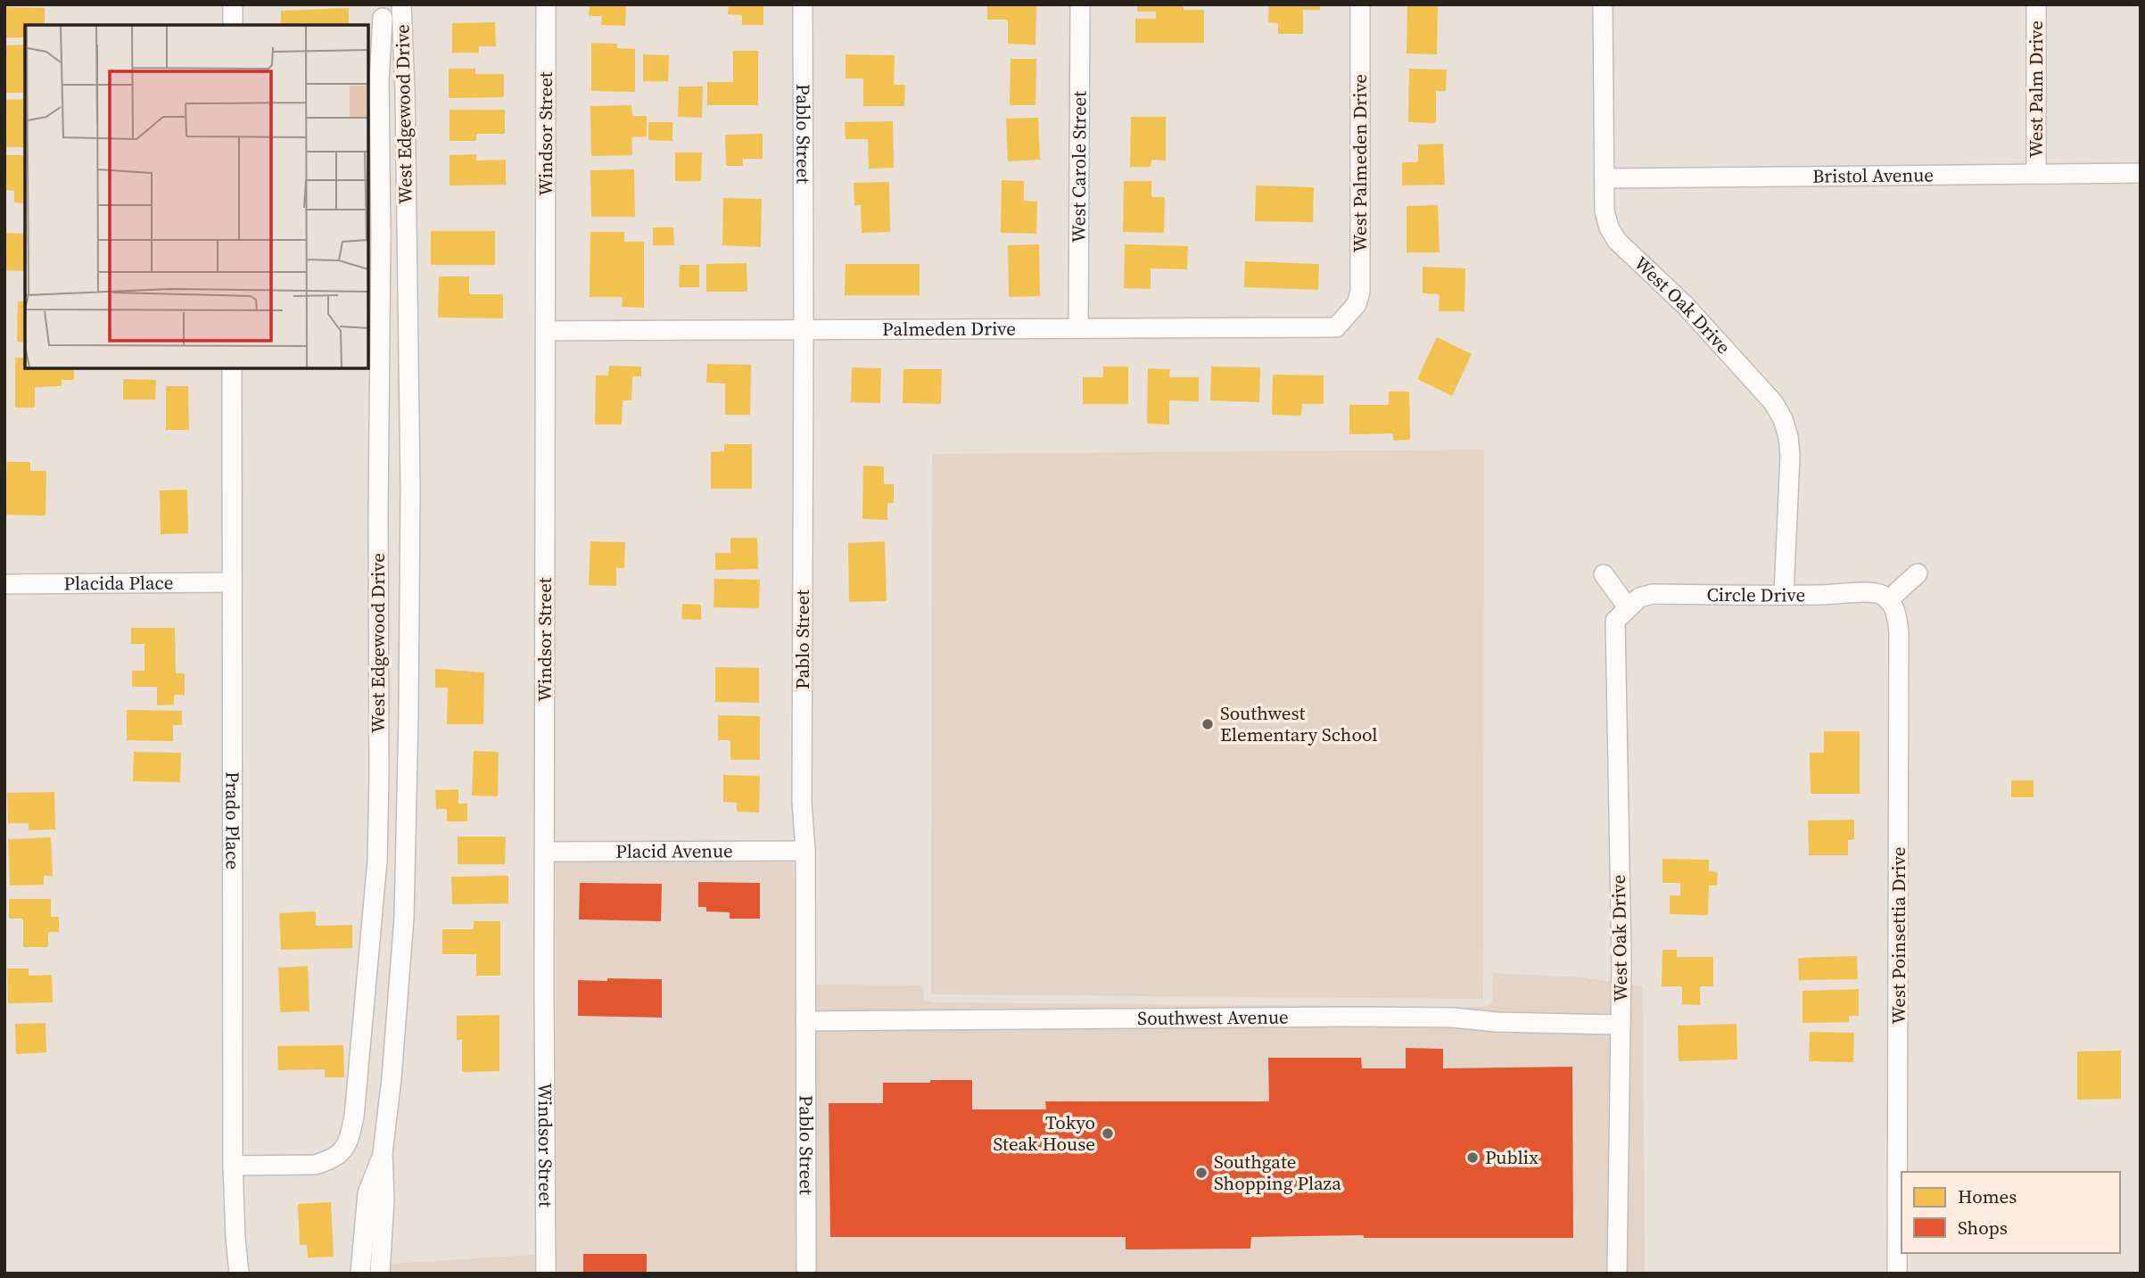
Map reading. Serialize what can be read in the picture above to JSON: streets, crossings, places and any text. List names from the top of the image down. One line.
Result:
{"streets":{"street":["West Palm Drive","West Edgewood Drive","Windsor Street","Pablo Street","West Palmeden Drive","West Carole Street","Bristol Avenue","West Oak Drive","Palmeden Drive","Placida Place","Circle Drive","Prado Place","Placid Avenue","West Poinsettia Drive","Southwest Avenue"]},"crossings":[["West Palm Drive","Bristol Avenue"],["West Edgewood Drive","Prado Place"],["Windsor Street","Palmeden Drive"],["Windsor Street","Placid Avenue"],["Pablo Street","Palmeden Drive"],["Pablo Street","Placid Avenue"],["Pablo Street","Southwest Avenue"],["West Palmeden Drive","Palmeden Drive"],["West Carole Street","Palmeden Drive"],["Bristol Avenue","West Oak Drive"],["West Oak Drive","Circle Drive"],["West Oak Drive","Southwest Avenue"],["Placida Place","Prado Place"],["Circle Drive","West Poinsettia Drive"]],"places":["Southwest Elementary School","Tokyo Steak House","Publix","Southgate Shopping Plaza"],"legend":["Homes","Shops"]}
